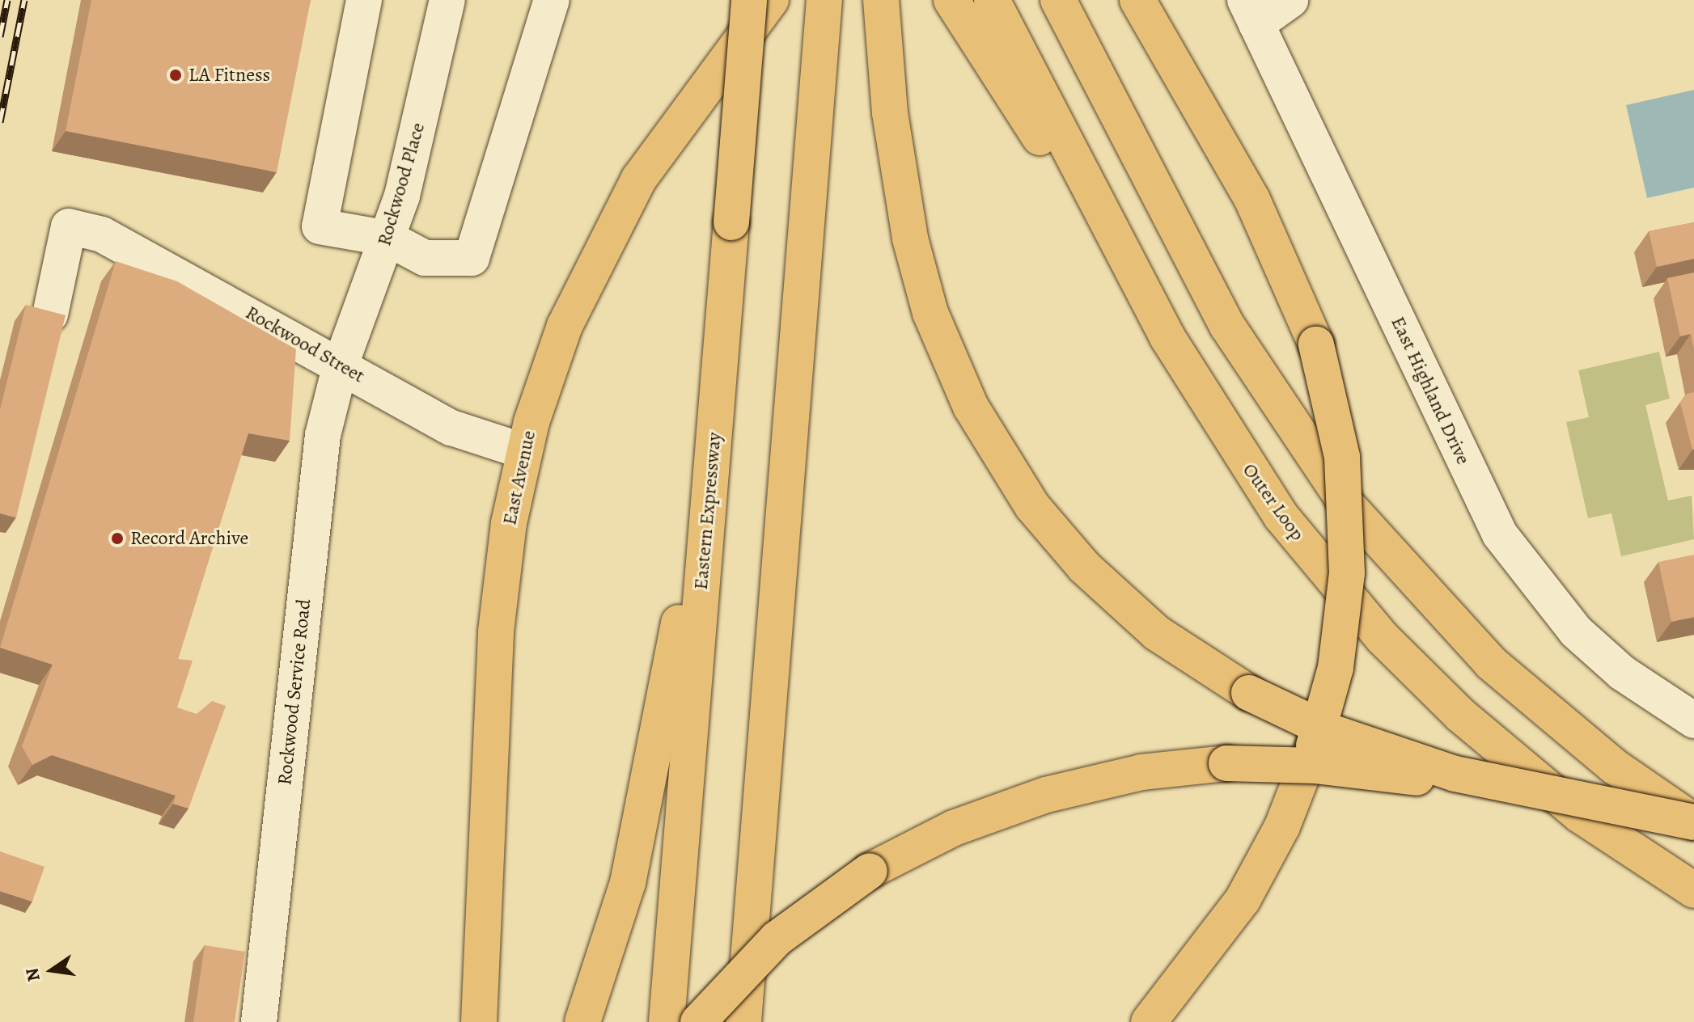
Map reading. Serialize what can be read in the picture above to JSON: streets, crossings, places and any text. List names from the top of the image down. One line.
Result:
{"streets":{"main road":["East Avenue","Outer Loop","Eastern Expressway"],"street":["Rockwood Place","Rockwood Street","East Highland Drive","Rockwood Service Road"]},"crossings":[["Rockwood Place","Rockwood Street"],["Rockwood Place","Rockwood Service Road"],["Rockwood Street","East Avenue"],["Rockwood Street","Rockwood Service Road"]],"places":["LA Fitness","Record Archive"],"north":"left"}
